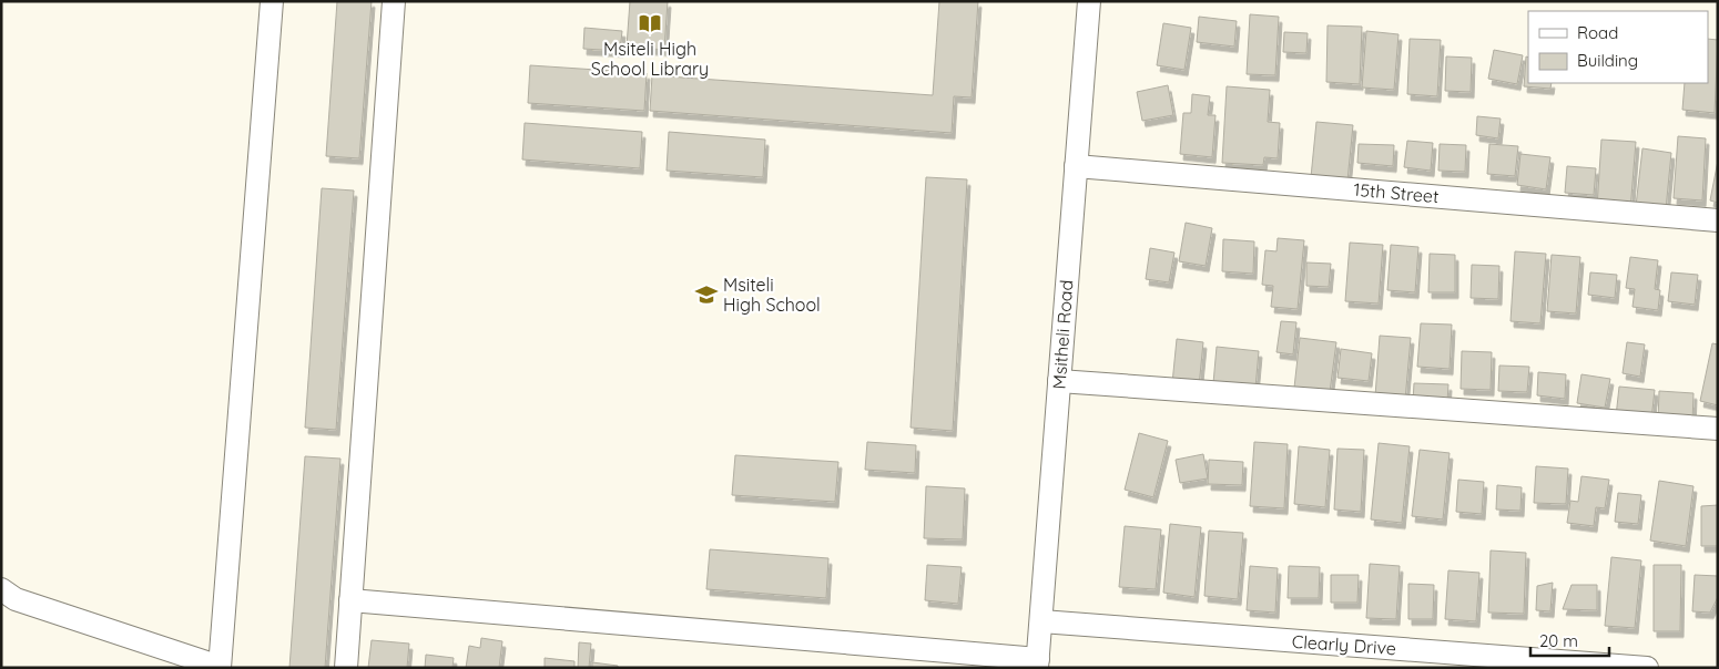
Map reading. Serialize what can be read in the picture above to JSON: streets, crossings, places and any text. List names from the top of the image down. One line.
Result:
{"streets":{"street":["15th Street","Msitheli Road","Clearly Drive"]},"crossings":[["15th Street","Msitheli Road"],["Msitheli Road","Clearly Drive"]],"places":{"library":["Msiteli High School Library"],"school or university":["Msiteli High School"]},"legend":["Road","Building"],"scale_bar":"20 m"}
